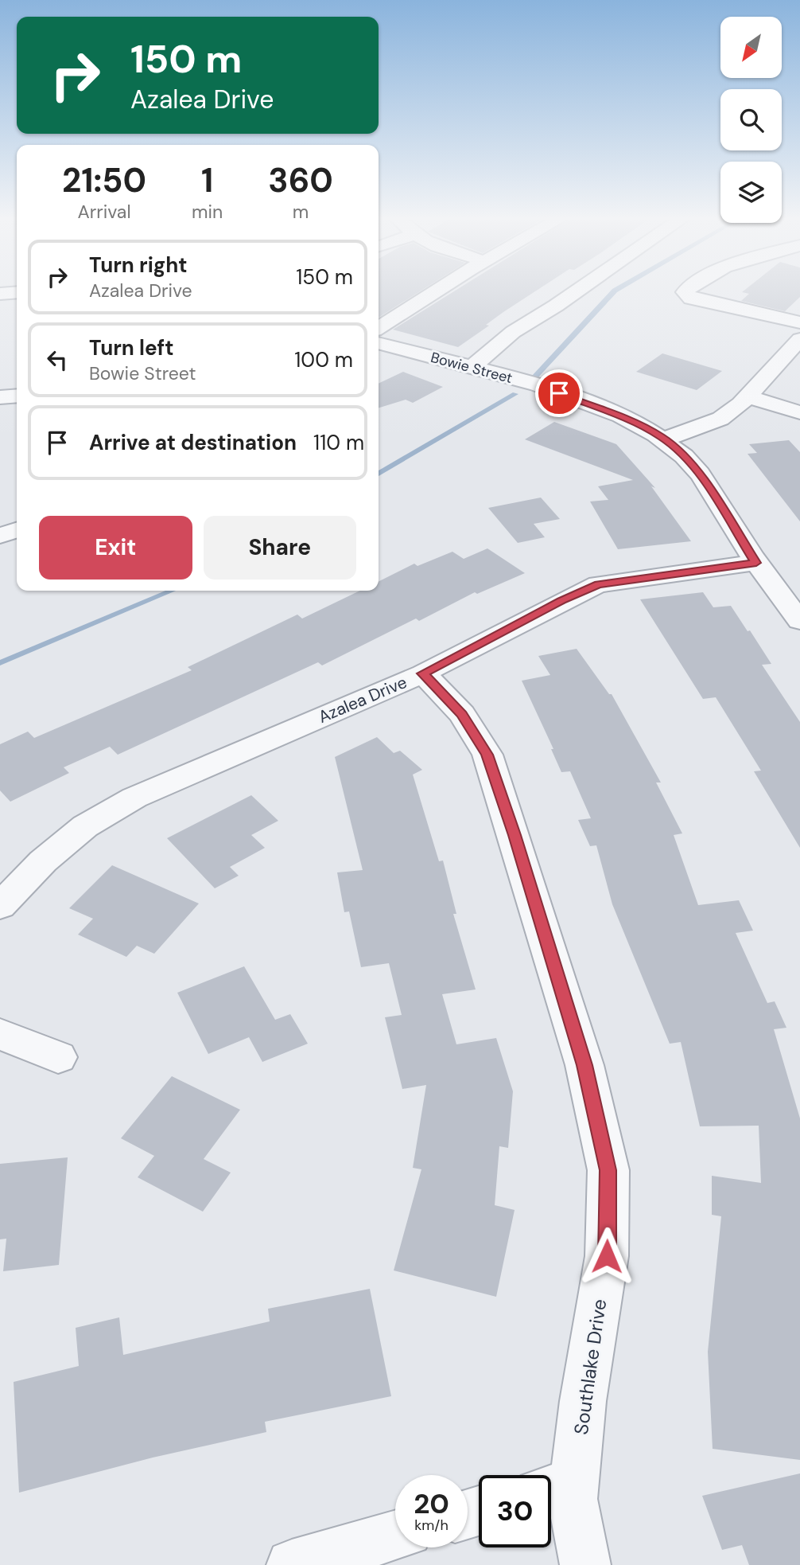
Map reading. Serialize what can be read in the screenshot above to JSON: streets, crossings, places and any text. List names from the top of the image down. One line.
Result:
{"streets":{"street":["Bowie Street","Azalea Drive","Southlake Drive"]},"crossings":[["Bowie Street","Azalea Drive"],["Azalea Drive","Southlake Drive"]],"north":"bottom left","page":{"turn":["150 m","Azalea Drive"],"eta":["21:50","Arrival","1","min","360","m"],"list":[{"name":"Turn right","note":"Azalea Drive","value":"150 m"},{"name":"Turn left","note":"Bowie Street","value":"100 m"},{"name":"Arrive at destination","value":"110 m"}],"buttons":["Exit","Share"],"speed":"20 km/h","limit":"30"}}
